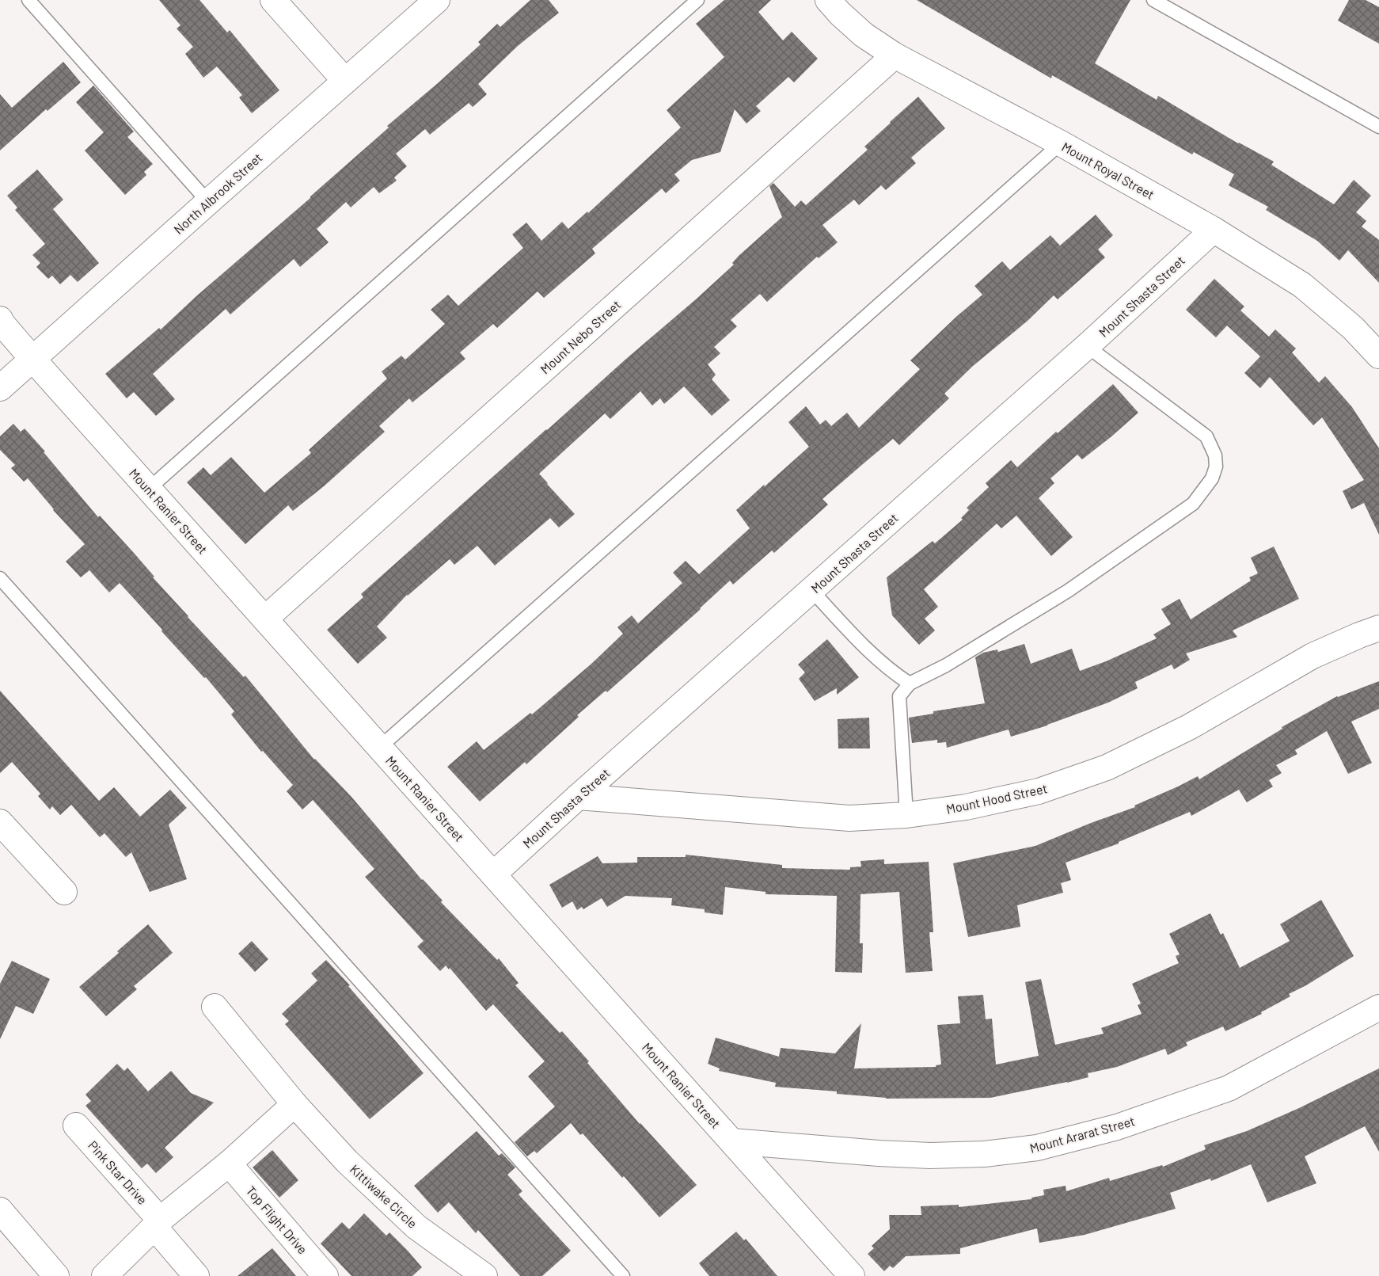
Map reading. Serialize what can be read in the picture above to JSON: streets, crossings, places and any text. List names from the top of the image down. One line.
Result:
{"streets":{"street":["Mount Royal Street","North Albrook Street","Mount Shasta Street","Mount Nebo Street","Mount Ranier Street","Mount Hood Street","Mount Ararat Street","Pink Star Drive","Kittiwake Circle","Top Flight Drive"]},"crossings":[["Mount Royal Street","Mount Shasta Street"],["Mount Royal Street","Mount Nebo Street"],["North Albrook Street","Mount Ranier Street"],["Mount Shasta Street","Mount Ranier Street"],["Mount Shasta Street","Mount Hood Street"],["Mount Nebo Street","Mount Ranier Street"],["Mount Ranier Street","Mount Ararat Street"]]}
